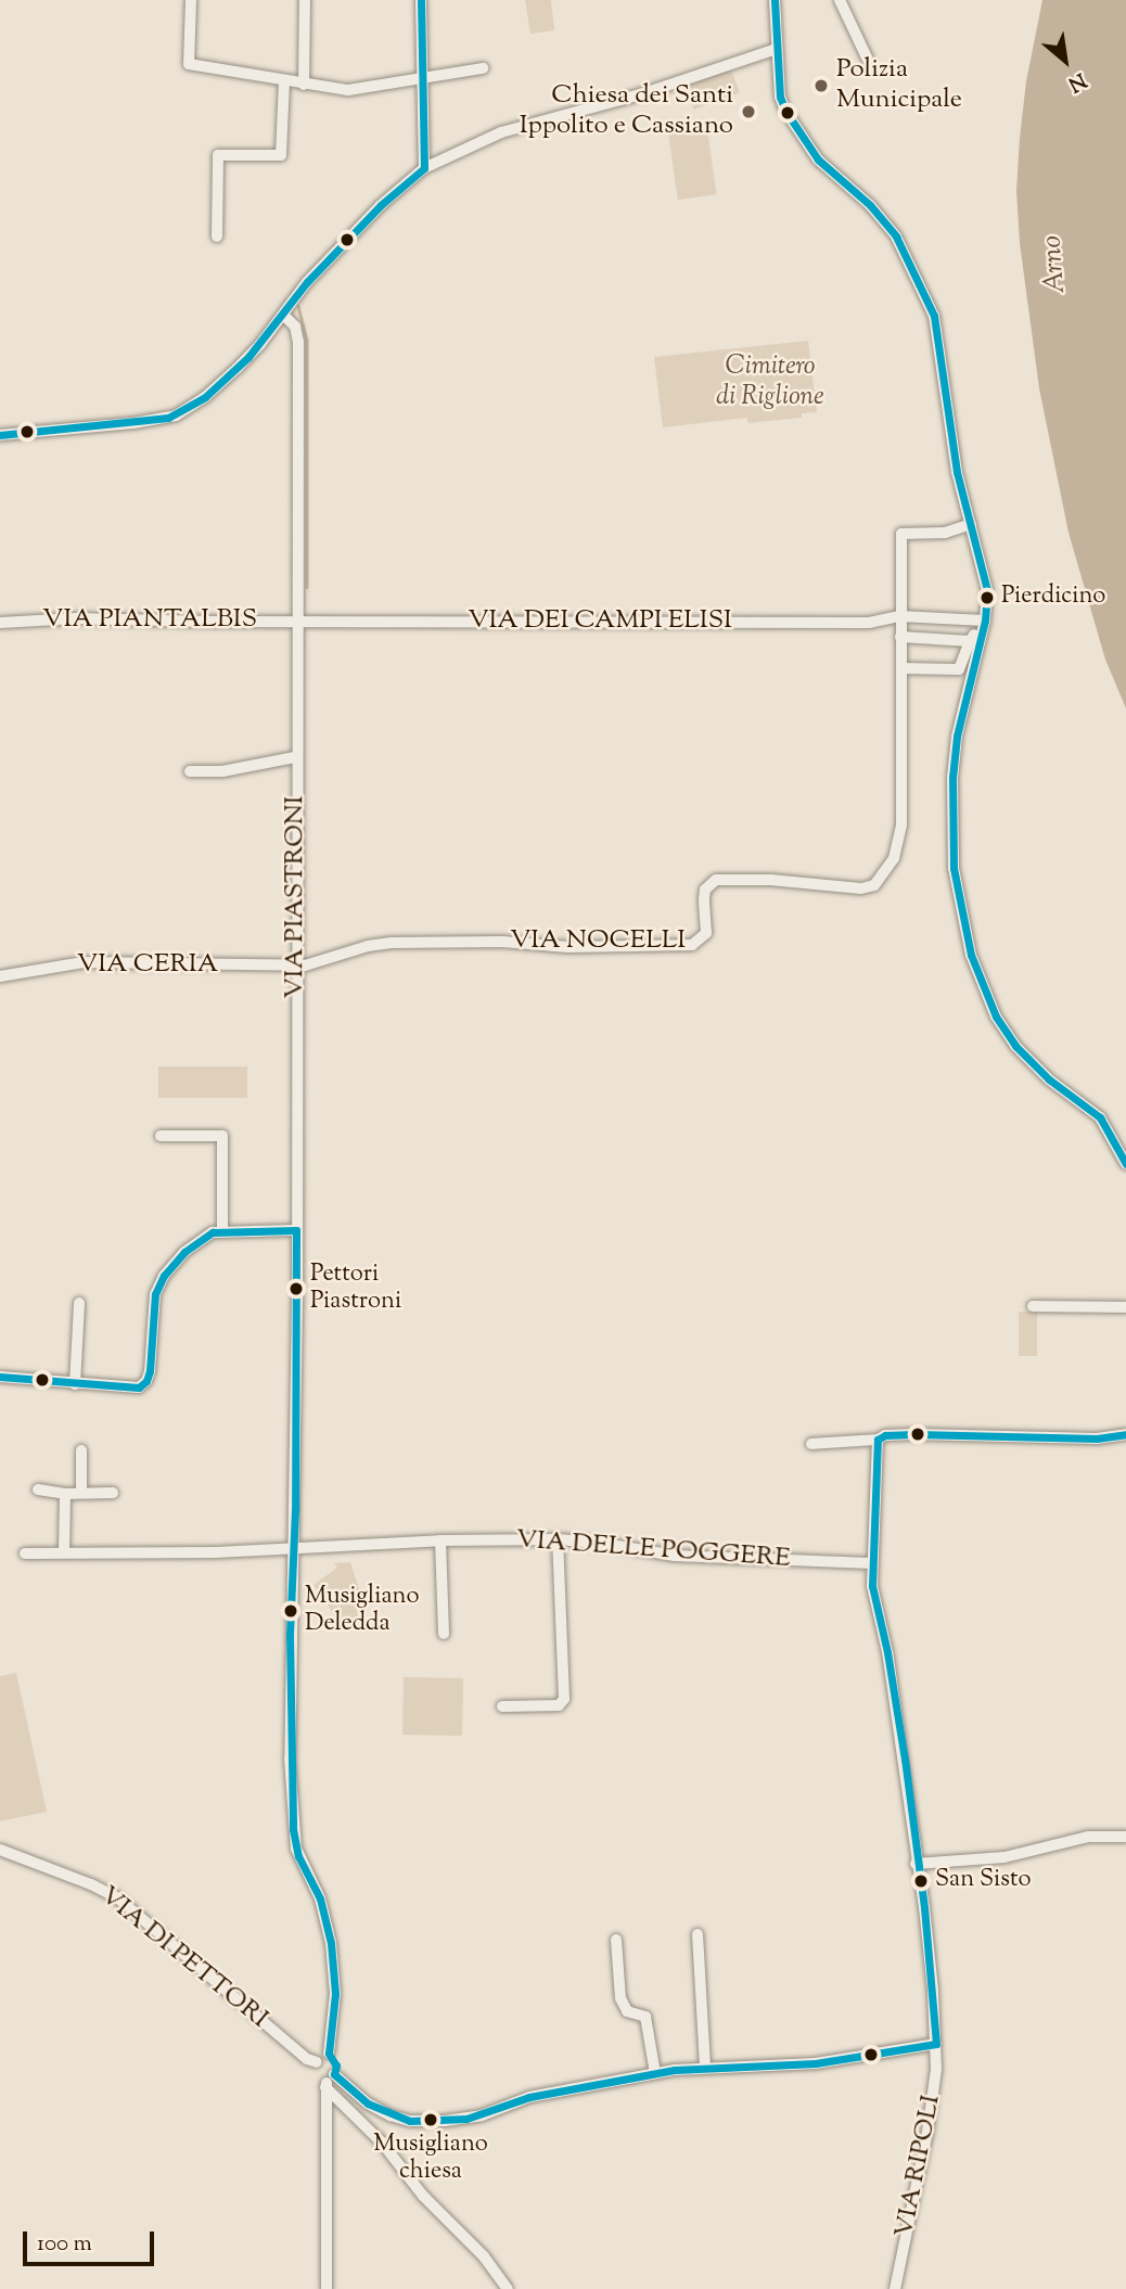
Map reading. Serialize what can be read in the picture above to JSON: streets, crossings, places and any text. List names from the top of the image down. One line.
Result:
{"streets":{"street":["VIA PIANTALBIS","VIA DEI CAMPI ELISI","VIA PIASTRONI","VIA NOCELLI","VIA CERIA","VIA DELLE POGGERE","VIA DI PETTORI","VIA RIPOLI"]},"crossings":[["VIA PIANTALBIS","VIA DEI CAMPI ELISI"],["VIA PIANTALBIS","VIA PIASTRONI"],["VIA DEI CAMPI ELISI","VIA PIASTRONI"],["VIA DEI CAMPI ELISI","VIA NOCELLI"],["VIA PIASTRONI","VIA NOCELLI"],["VIA PIASTRONI","VIA CERIA"],["VIA PIASTRONI","VIA DELLE POGGERE"],["VIA NOCELLI","VIA CERIA"],["VIA DELLE POGGERE","VIA RIPOLI"]],"water":["Arno"],"parks":["Cimitero di Riglione"],"places":["Polizia Municipale","Chiesa dei Santi Ippolito e Cassiano","Pierdicino","Pettori Piastroni","Musigliano Deledda","San Sisto","Musigliano chiesa"],"scale_bar":"100 m","north":"bottom right"}
